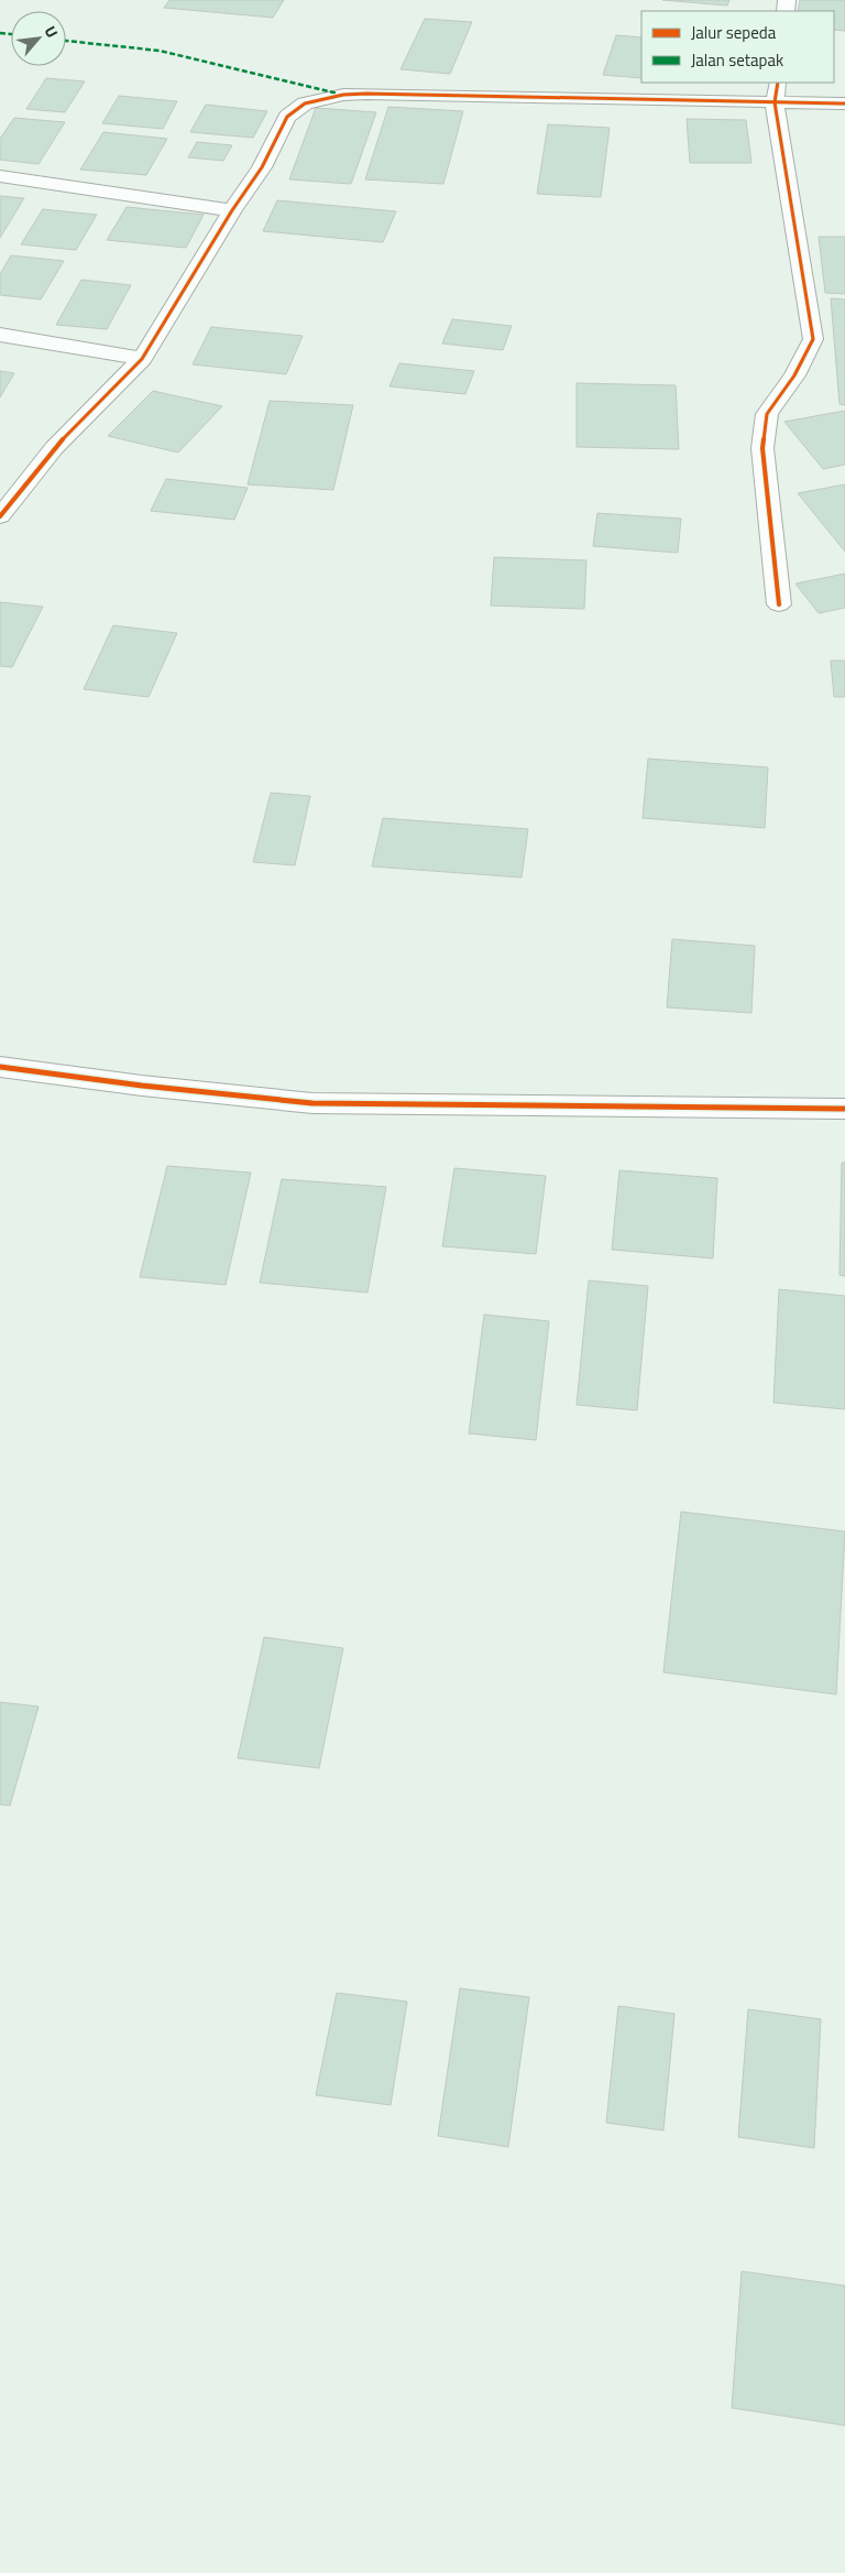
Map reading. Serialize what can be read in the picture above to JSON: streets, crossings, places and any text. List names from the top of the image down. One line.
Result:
{"legend":["Jalur sepeda","Jalan setapak"],"north":"top right"}
